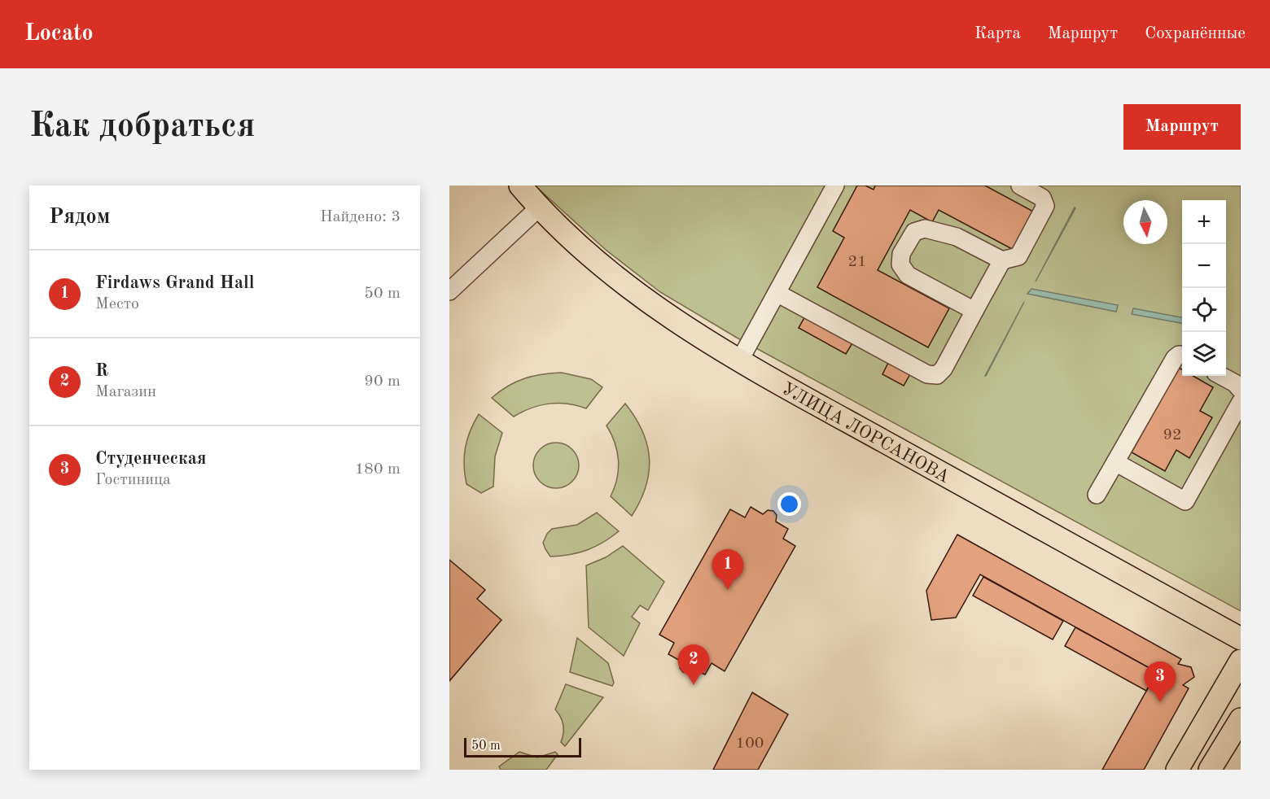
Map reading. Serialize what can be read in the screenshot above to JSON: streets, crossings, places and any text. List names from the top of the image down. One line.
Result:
{"streets":{"main road":["УЛИЦА ЛОРСАНОВА"]},"house_numbers":["21","92","100"],"scale_bar":"50 m","north":"bottom","page":{"header":"Locato","nav":["Карта","Маршрут","Сохранённые"],"buttons":"Маршрут","title":"Как добраться","heading":["Рядом","Найдено: 3"],"map_buttons":["+","−"],"list":[{"mark":"1","name":"Firdaws Grand Hall","note":"Место","value":"50 m"},{"mark":"2","name":"R","note":"Магазин","value":"90 m"},{"mark":"3","name":"Студенческая","note":"Гостиница","value":"180 m"}],"pins":["1","2","3"],"scale":"50 m"}}
